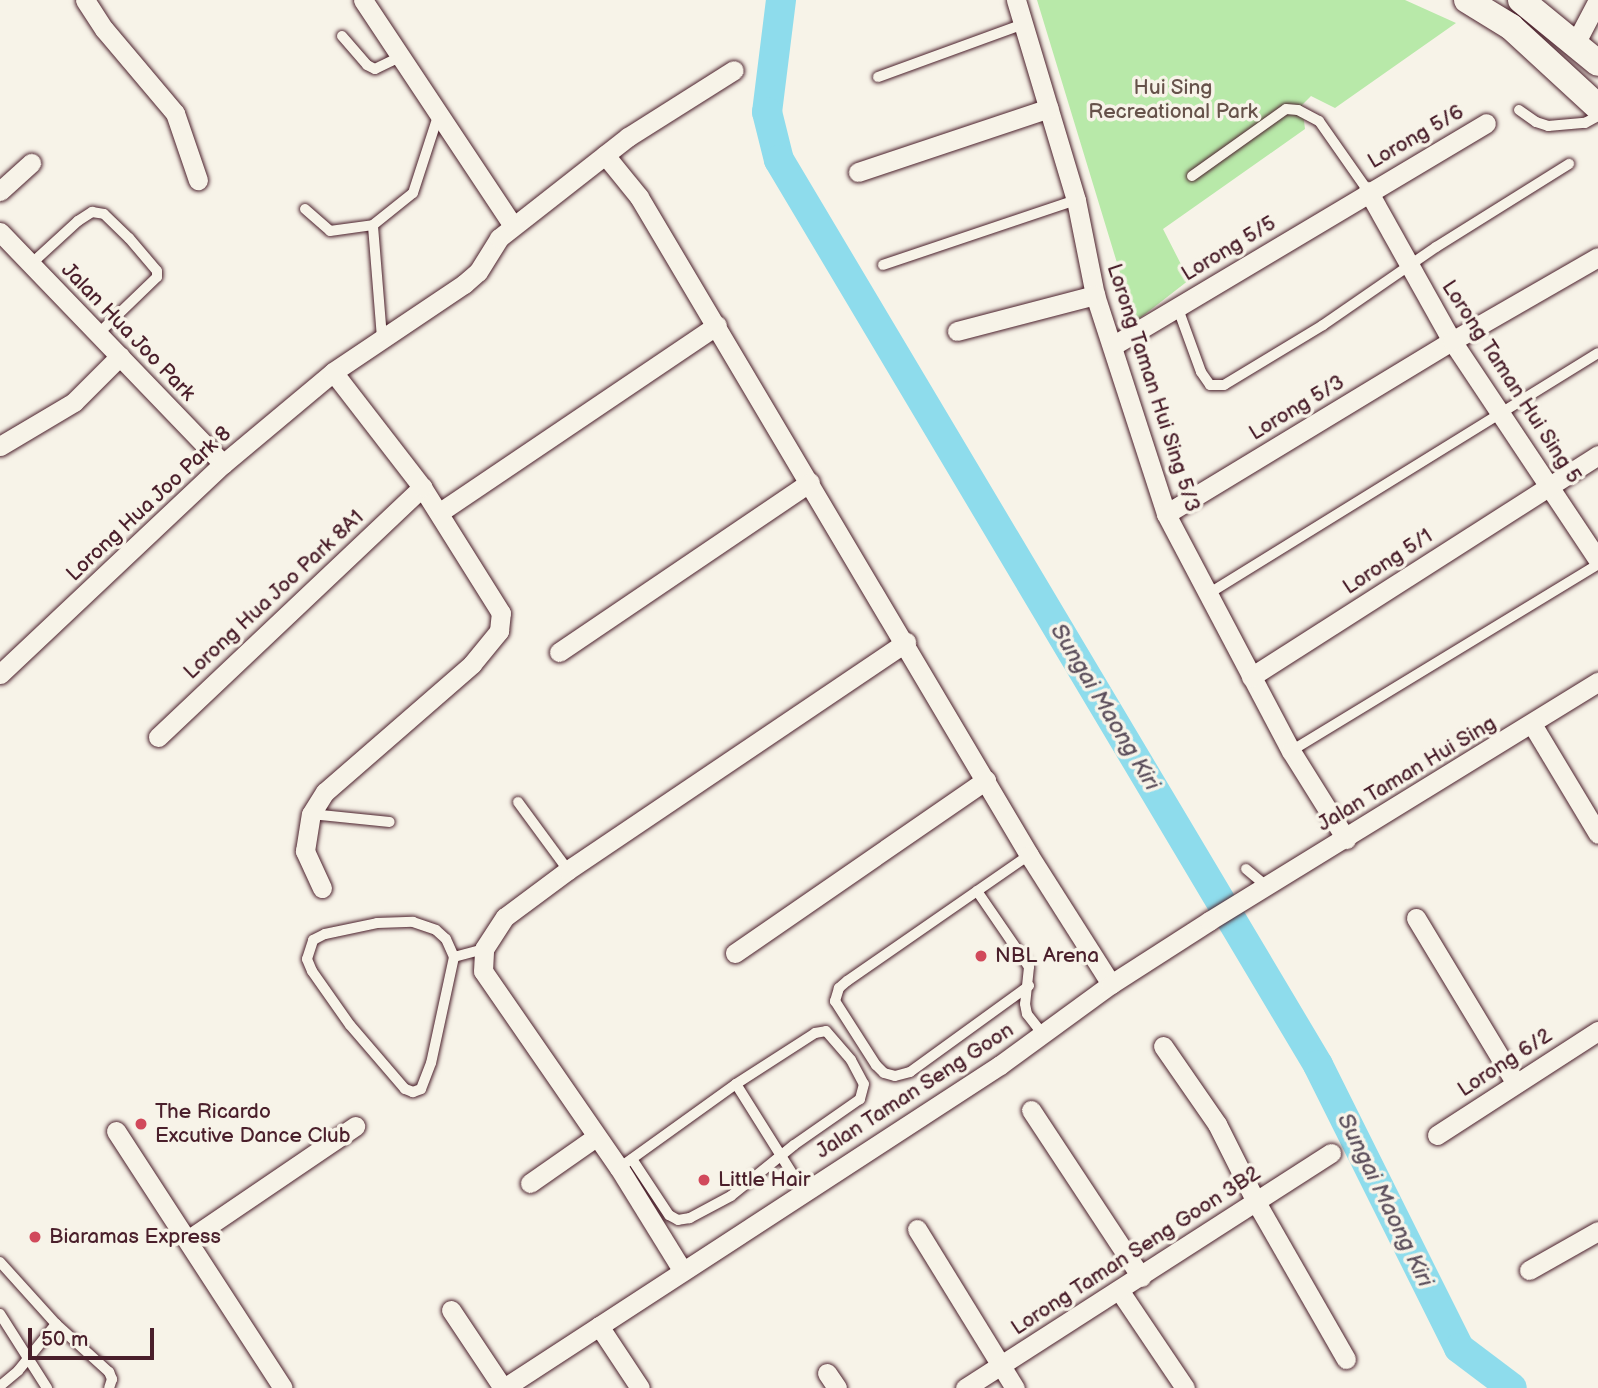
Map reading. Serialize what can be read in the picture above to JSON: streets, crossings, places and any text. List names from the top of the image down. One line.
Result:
{"streets":{"street":["Lorong 5/6","Lorong 5/5","Jalan Hua Joo Park","Lorong Taman Hui Sing 5","Lorong Taman Hui Sing 5/3","Lorong 5/3","Lorong Hua Joo Park 8","Lorong 5/1","Lorong Hua Joo Park 8A1","Jalan Taman Hui Sing","Lorong 6/2","Jalan Taman Seng Goon","Lorong Taman Seng Goon 3B2"]},"crossings":[["Lorong 5/6","Lorong 5/5"],["Lorong 5/6","Lorong Taman Hui Sing 5"],["Lorong 5/5","Lorong Taman Hui Sing 5"],["Lorong 5/5","Lorong Taman Hui Sing 5/3"],["Jalan Hua Joo Park","Lorong Hua Joo Park 8"],["Lorong Taman Hui Sing 5","Lorong 5/3"],["Lorong Taman Hui Sing 5","Lorong 5/1"],["Lorong Taman Hui Sing 5/3","Lorong 5/3"],["Lorong Taman Hui Sing 5/3","Lorong 5/1"],["Lorong Taman Hui Sing 5/3","Jalan Taman Hui Sing"],["Jalan Taman Hui Sing","Jalan Taman Seng Goon"]],"water":["Sungai Maong Kiri"],"parks":["Hui Sing Recreational Park"],"places":["NBL Arena","The Ricardo Excutive Dance Club","Little Hair","Biaramas Express"],"scale_bar":"50 m"}
